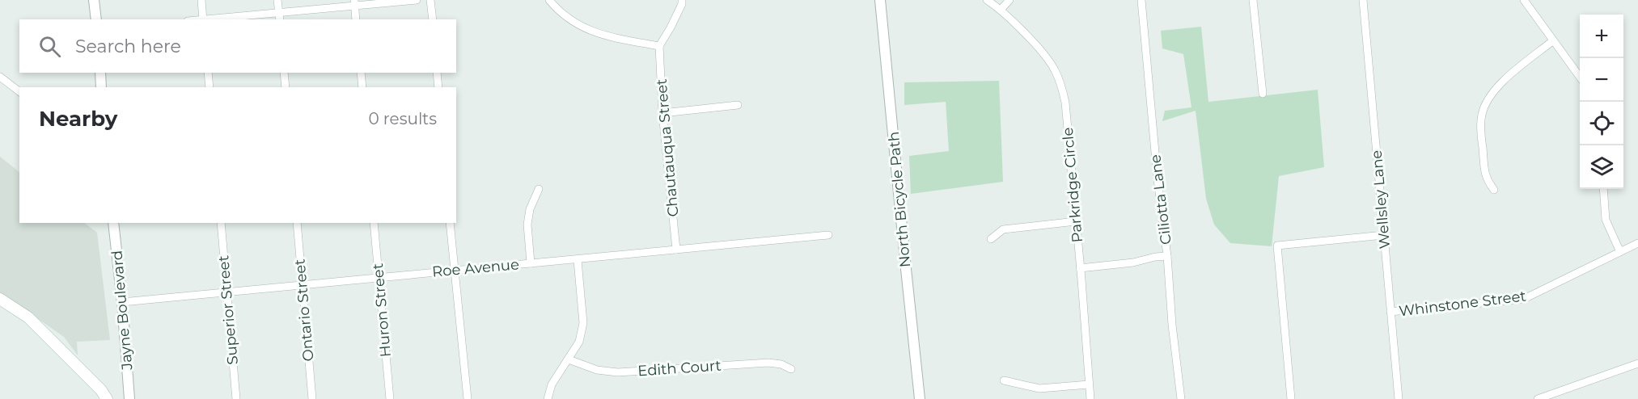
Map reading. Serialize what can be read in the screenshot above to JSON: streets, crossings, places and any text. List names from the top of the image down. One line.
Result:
{"streets":{"street":["Chautauqua Street","Parkridge Circle","North Bicycle Path","Ciliotta Lane","Wellsley Lane","Roe Avenue","Whinstone Street","Jayne Boulevard","Superior Street","Ontario Street","Huron Street","Edith Court"]},"crossings":[["Chautauqua Street","Roe Avenue"],["Wellsley Lane","Whinstone Street"],["Roe Avenue","Jayne Boulevard"],["Roe Avenue","Superior Street"],["Roe Avenue","Ontario Street"],["Roe Avenue","Huron Street"]],"page":{"map_buttons":["+","−"],"search":"Search here","heading":["Nearby","0 results"]}}
